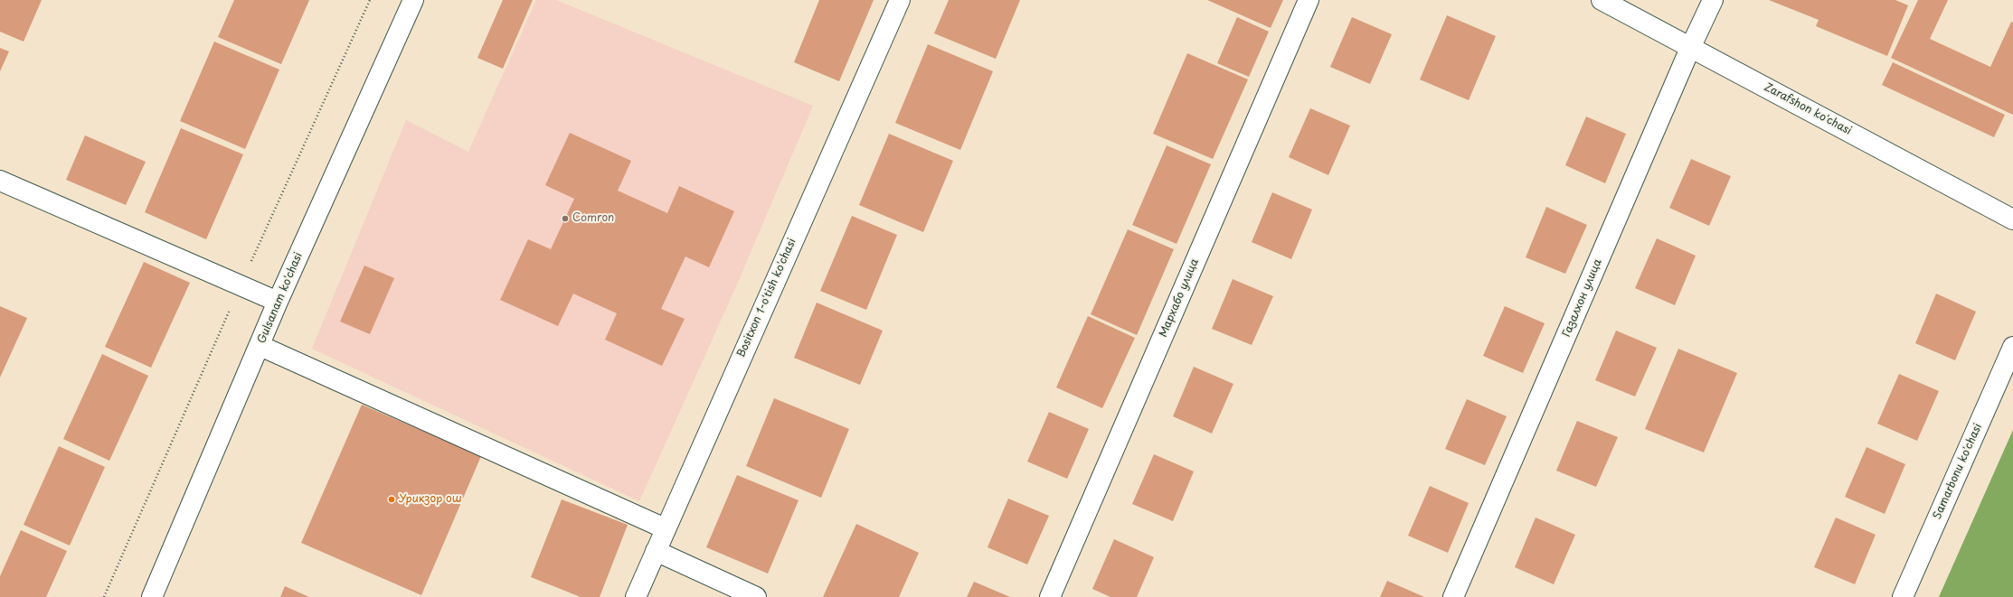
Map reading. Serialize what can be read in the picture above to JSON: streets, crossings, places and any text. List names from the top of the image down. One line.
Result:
{"streets":{"street":["Zarafshon ko'chasi","Gulsanam ko'chasi","Bositxon 1-o'tish ko'chasi","Мархабо улица","Газалхон улица","Samarbonu ko'chasi"]},"crossings":[["Zarafshon ko'chasi","Газалхон улица"]],"places":["Сomron","Урикзор ош"]}
